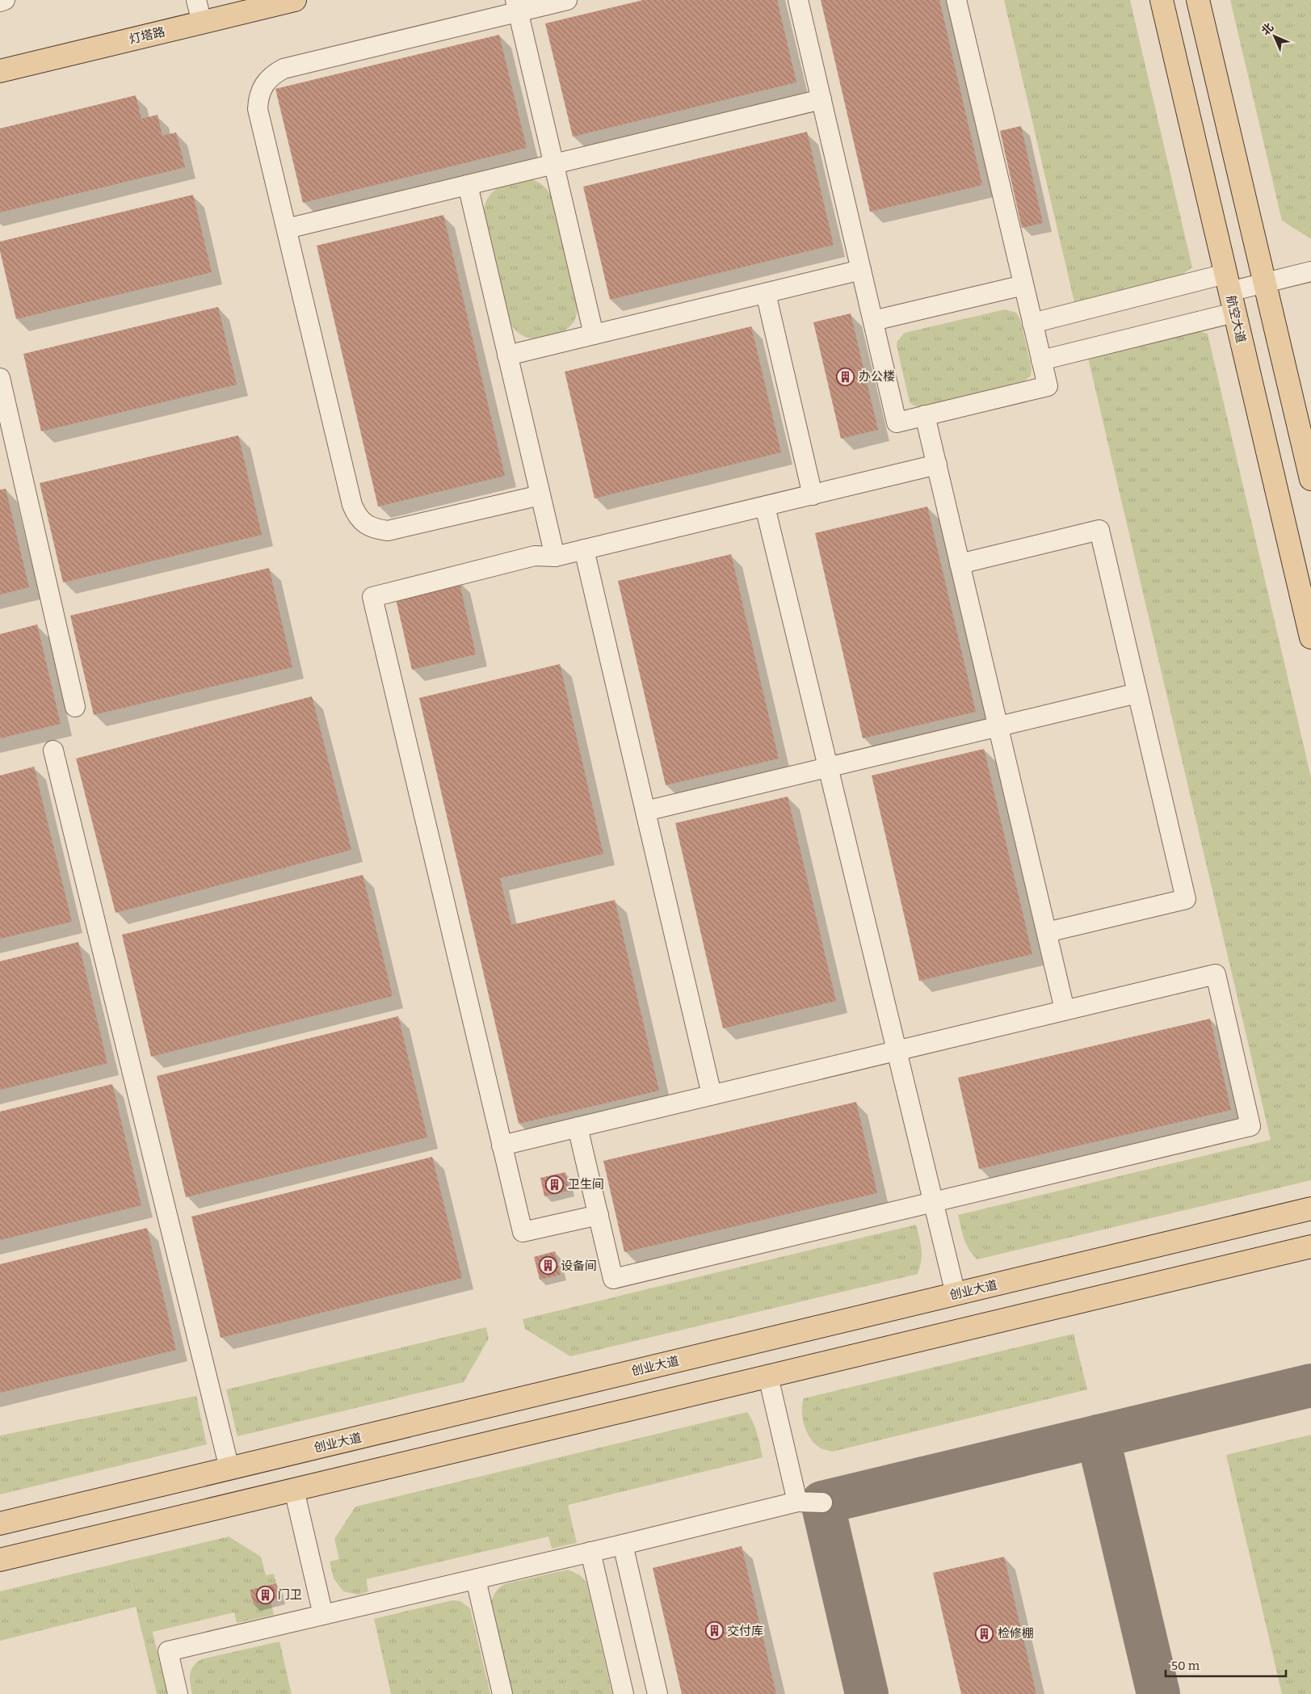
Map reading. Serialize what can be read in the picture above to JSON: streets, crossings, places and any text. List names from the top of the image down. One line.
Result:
{"streets":{"main road":["灯塔路","航空大道","创业大道"]},"places":{"building":["办公楼","卫生间","设备间","门卫","交付库","检修棚"]},"scale_bar":"50 m","north":"top left"}
